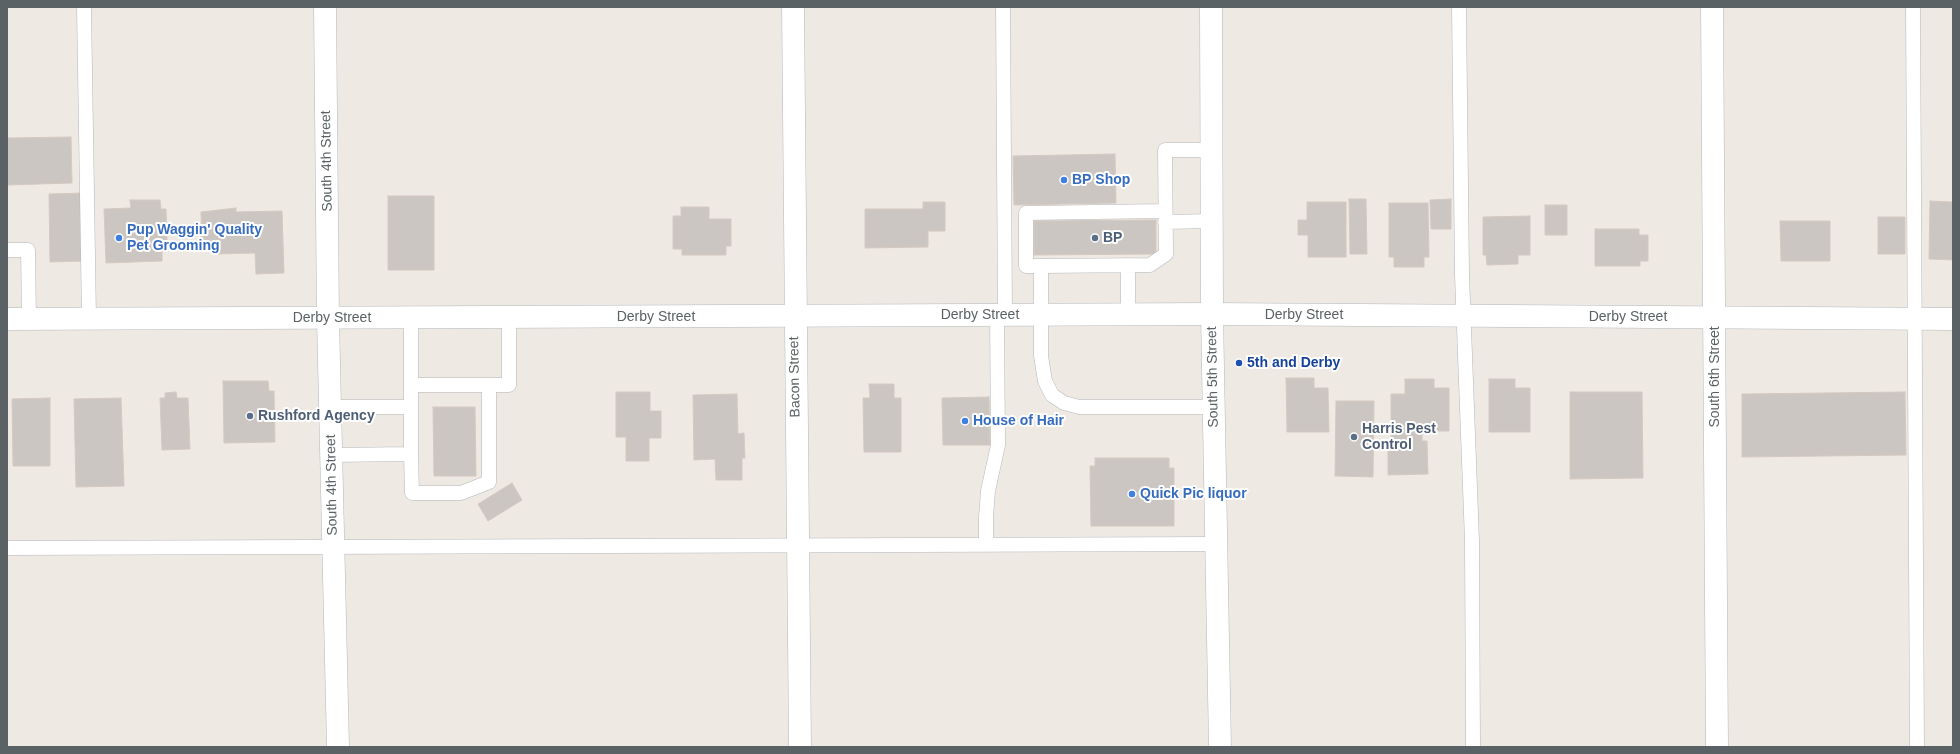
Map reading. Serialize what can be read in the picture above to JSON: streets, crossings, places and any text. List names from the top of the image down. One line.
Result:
{"streets":{"street":["South 4th Street","Derby Street","Bacon Street","South 5th Street","South 6th Street"]},"crossings":[["South 4th Street","Derby Street"],["Derby Street","Bacon Street"],["Derby Street","South 5th Street"],["Derby Street","South 6th Street"]],"places":["BP Shop","Pup Waggin' Quality Pet Grooming","BP","5th and Derby","Rushford Agency","House of Hair","Harris Pest Control","Quick Pic liquor"]}
